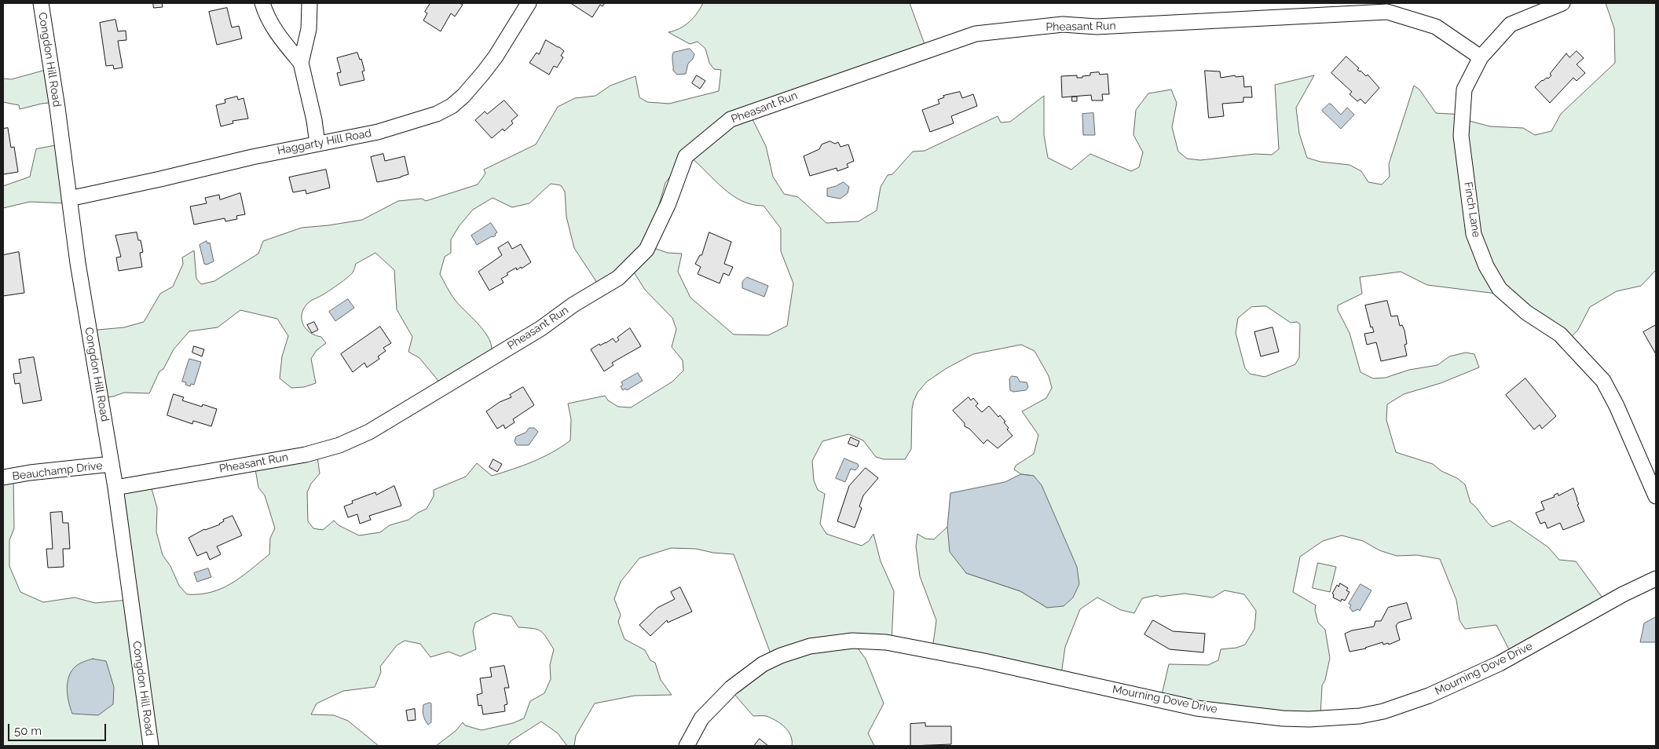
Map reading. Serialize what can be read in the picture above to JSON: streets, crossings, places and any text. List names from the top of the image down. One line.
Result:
{"streets":{"street":["Pheasant Run","Congdon Hill Road","Haggarty Hill Road","Finch Lane","Beauchamp Drive","Mourning Dove Drive"]},"crossings":[["Pheasant Run","Congdon Hill Road"],["Pheasant Run","Finch Lane"],["Congdon Hill Road","Haggarty Hill Road"],["Congdon Hill Road","Beauchamp Drive"]],"scale_bar":"50 m"}
